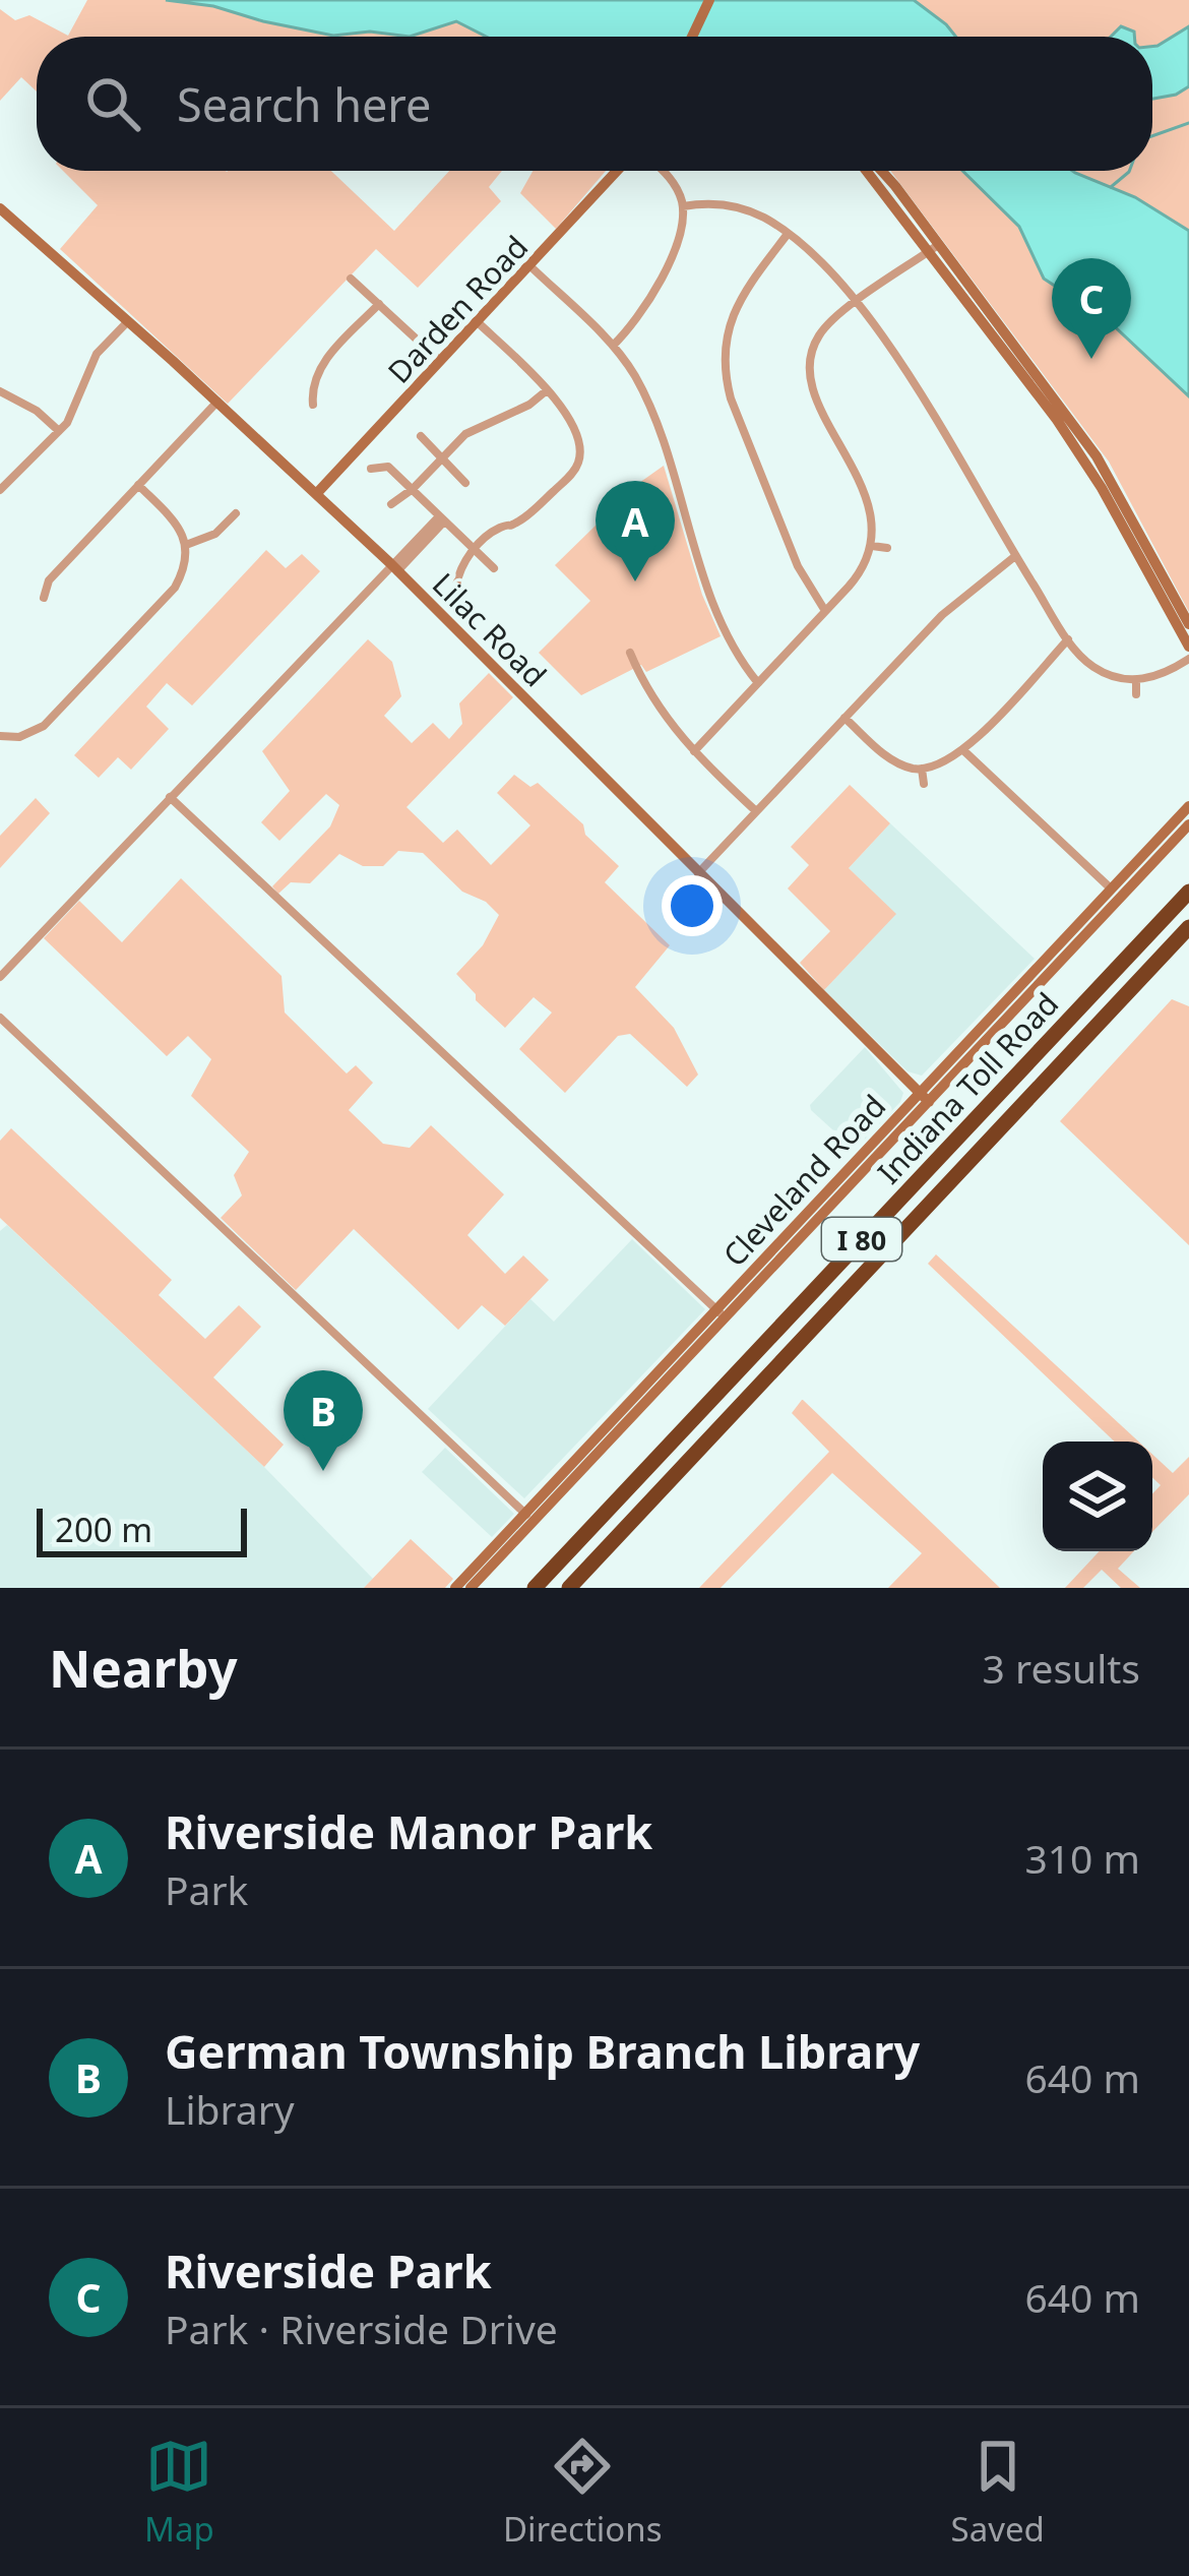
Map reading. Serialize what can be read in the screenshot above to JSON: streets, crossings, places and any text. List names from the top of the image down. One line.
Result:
{"streets":{"highway":["Indiana Toll Road","I 80"],"street":["Darden Road","Lilac Road","Cleveland Road"]},"crossings":[["Darden Road","Lilac Road"],["Lilac Road","Cleveland Road"]],"scale_bar":"200 m","page":{"search":"Search here","pins":["C","A","B"],"scale":"200 m","heading":["Nearby","3 results"],"list":[{"mark":"A","name":"Riverside Manor Park","note":"Park","value":"310 m"},{"mark":"B","name":"German Township Branch Library","note":"Library","value":"640 m"},{"mark":"C","name":"Riverside Park","note":"Park · Riverside Drive","value":"640 m"}],"nav":["Map","Directions","Saved"]}}
